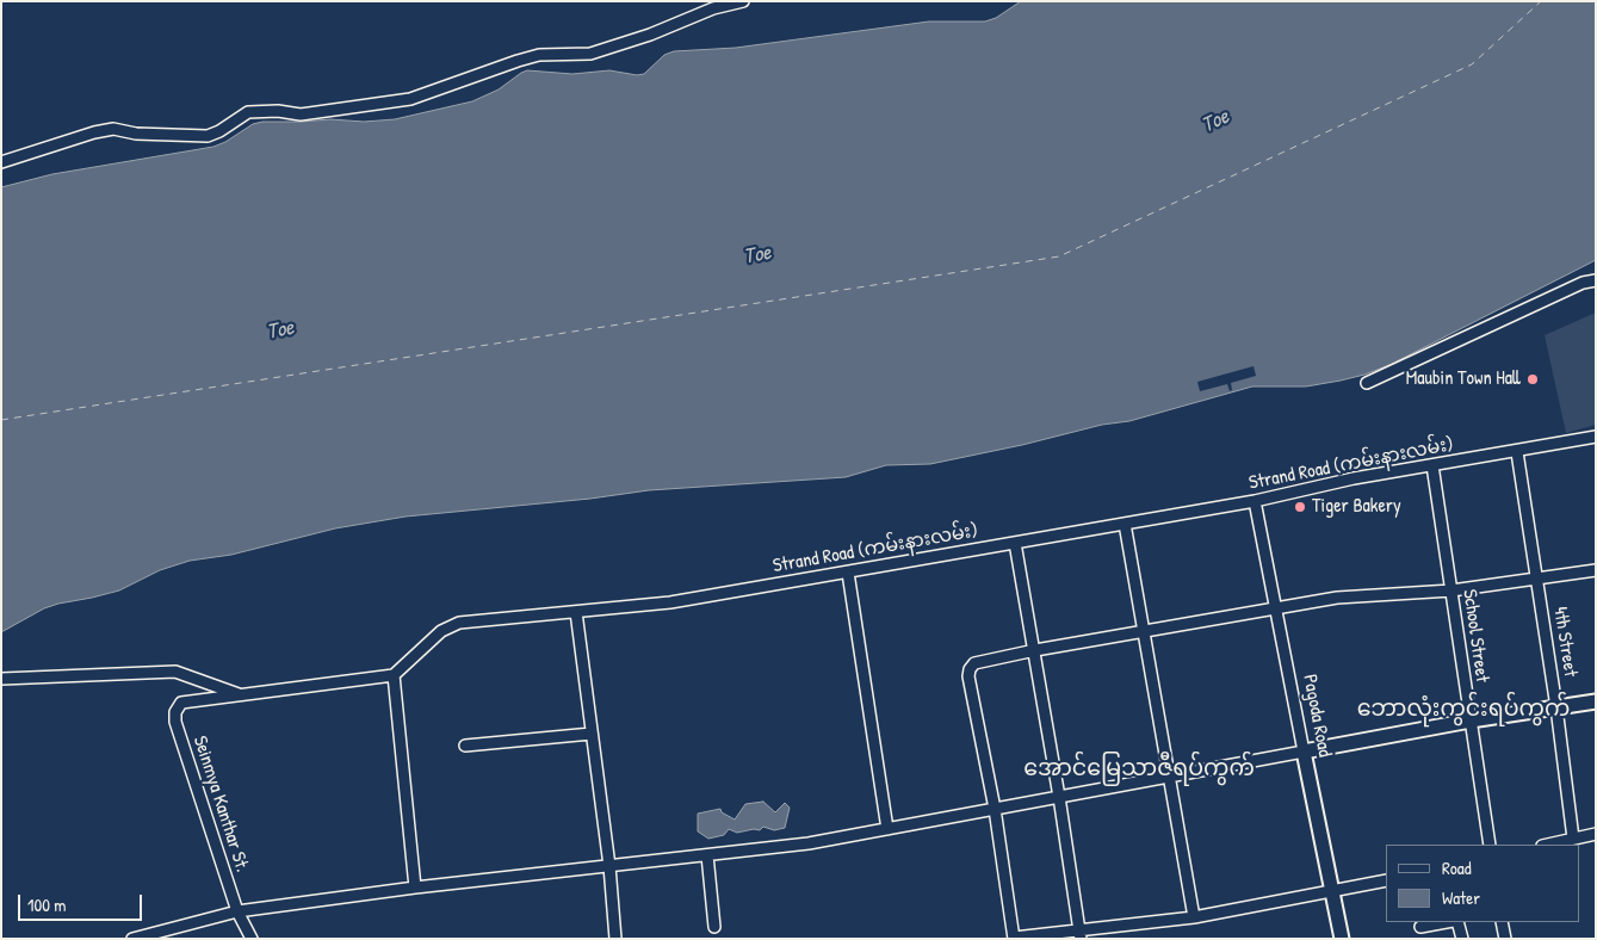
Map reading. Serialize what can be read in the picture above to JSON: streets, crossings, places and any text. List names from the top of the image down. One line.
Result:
{"streets":{"main road":["Pagoda Road"],"street":["Strand Road (ကမ်းနားလမ်း)","School Street","4th Street","Seinmya Kanthar St."]},"crossings":[["Strand Road (ကမ်းနားလမ်း)","School Street"],["Strand Road (ကမ်းနားလမ်း)","4th Street"],["Strand Road (ကမ်းနားလမ်း)","Pagoda Road"]],"districts":["ဘောလုံးကွင်းရပ်ကွက်","အောင်မြေသာဇီရပ်ကွက်"],"water":["Toe"],"places":["Maubin Town Hall","Tiger Bakery"],"legend":["Road","Water"],"scale_bar":"100 m"}
